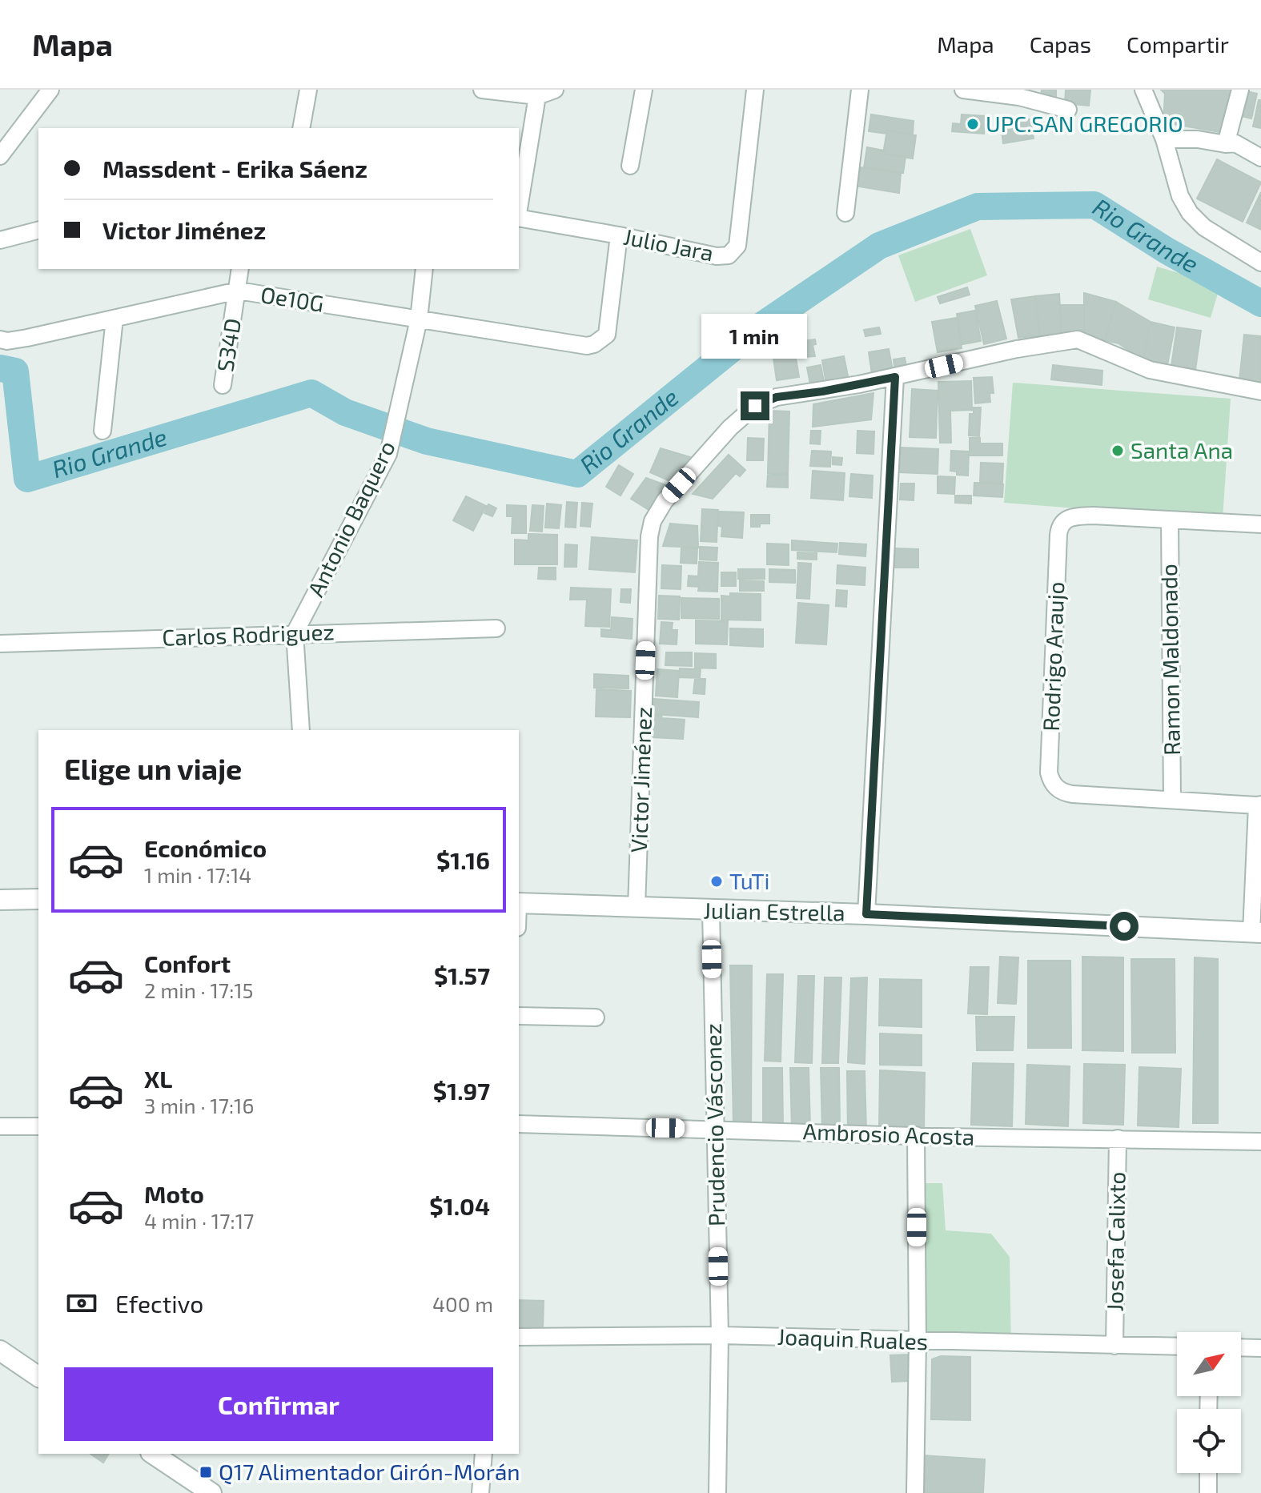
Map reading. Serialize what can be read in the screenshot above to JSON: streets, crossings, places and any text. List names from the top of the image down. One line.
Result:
{"streets":{"street":["Julio Jara","Oe10G","S34D","Antonio Baquero","Carlos Rodriguez","Rodrigo Araujo","Ramon Maldonado","Victor Jiménez","Julian Estrella","Prudencio Vásconez","Ambrosio Acosta","Josefa Calixto","Joaquin Ruales"]},"crossings":[["Julio Jara","Oe10G"],["Oe10G","S34D"],["Oe10G","Antonio Baquero"],["Antonio Baquero","Carlos Rodriguez"],["Rodrigo Araujo","Ramon Maldonado"],["Victor Jiménez","Julian Estrella"],["Julian Estrella","Prudencio Vásconez"],["Prudencio Vásconez","Ambrosio Acosta"],["Prudencio Vásconez","Joaquin Ruales"],["Ambrosio Acosta","Josefa Calixto"],["Josefa Calixto","Joaquin Ruales"]],"water":["Rio Grande"],"places":{"other":["UPC.SAN GREGORIO","Santa Ana","TuTi"],"transit":["Q17 Alimentador Girón-Morán"]},"north":"top right","page":{"header":"Mapa","nav":["Mapa","Capas","Compartir"],"banner":["Massdent - Erika Sáenz","Victor Jiménez"],"bubble":"1 min","heading":"Elige un viaje","list":[{"name":"Económico","note":"1 min · 17:14","value":"$1.16"},{"name":"Confort","note":"2 min · 17:15","value":"$1.57"},{"name":"XL","note":"3 min · 17:16","value":"$1.97"},{"name":"Moto","note":"4 min · 17:17","value":"$1.04"}],"pay":["Efectivo","400 m"],"buttons":"Confirmar"}}
